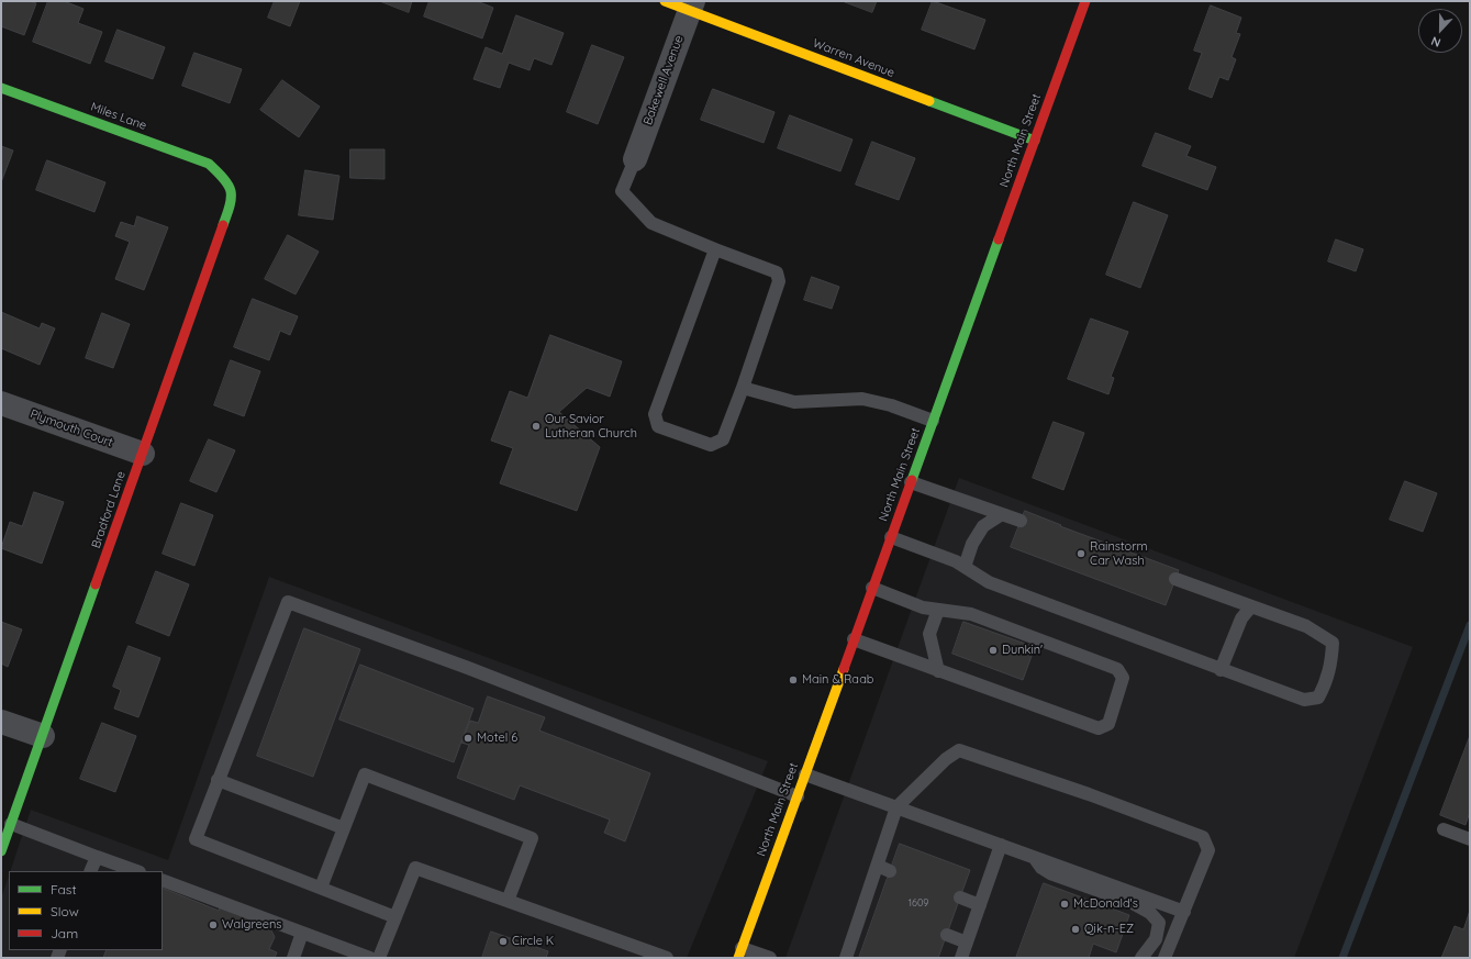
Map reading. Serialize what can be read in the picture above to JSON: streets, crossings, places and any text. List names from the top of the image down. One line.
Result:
{"streets":{"street":["Warren Avenue","Bakewell Avenue","Miles Lane","North Main Street","Plymouth Court","Bradford Lane"]},"crossings":[["Warren Avenue","Bakewell Avenue"],["Warren Avenue","North Main Street"],["Miles Lane","Bradford Lane"],["Plymouth Court","Bradford Lane"]],"places":["Our Savior Lutheran Church","Rainstorm Car Wash","Dunkin'","Main & Raab","Motel 6","McDonald's","Walgreens","Qik-n-EZ","Circle K"],"house_numbers":["1609"],"legend":["Fast","Slow","Jam"],"north":"bottom"}
